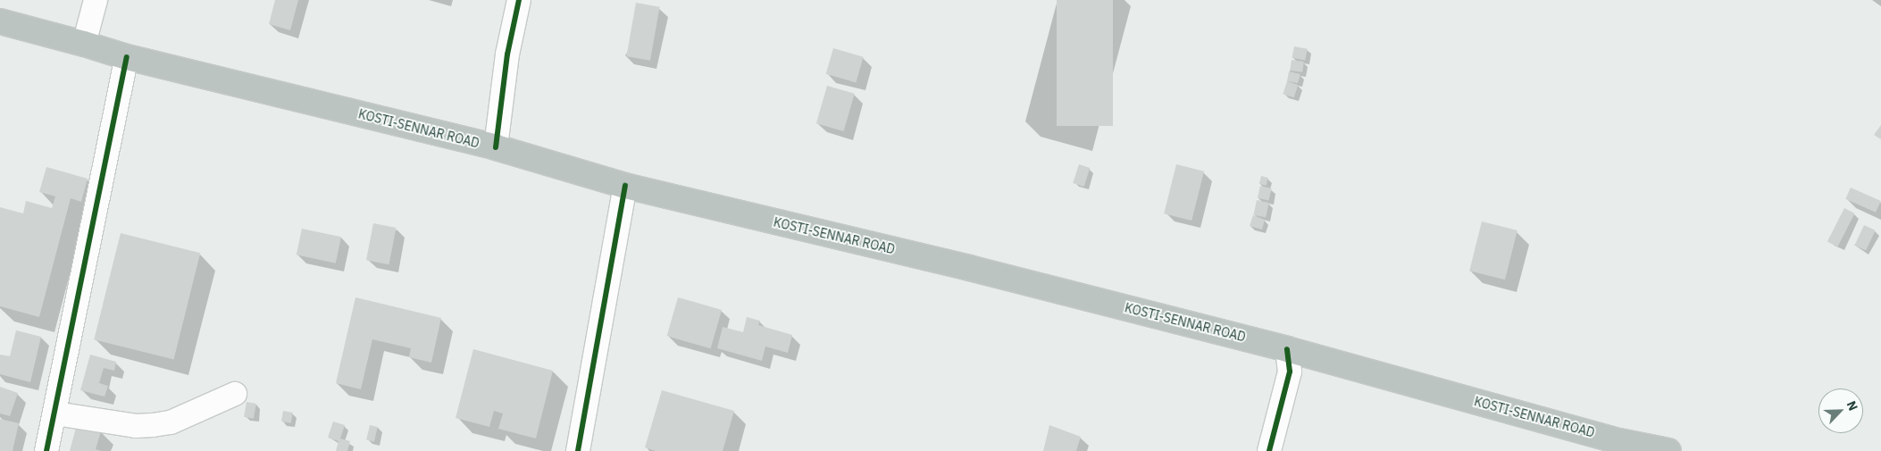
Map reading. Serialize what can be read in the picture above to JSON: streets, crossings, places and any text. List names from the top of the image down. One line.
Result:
{"streets":{"highway":["KOSTI-SENNAR ROAD"]},"north":"top right"}
